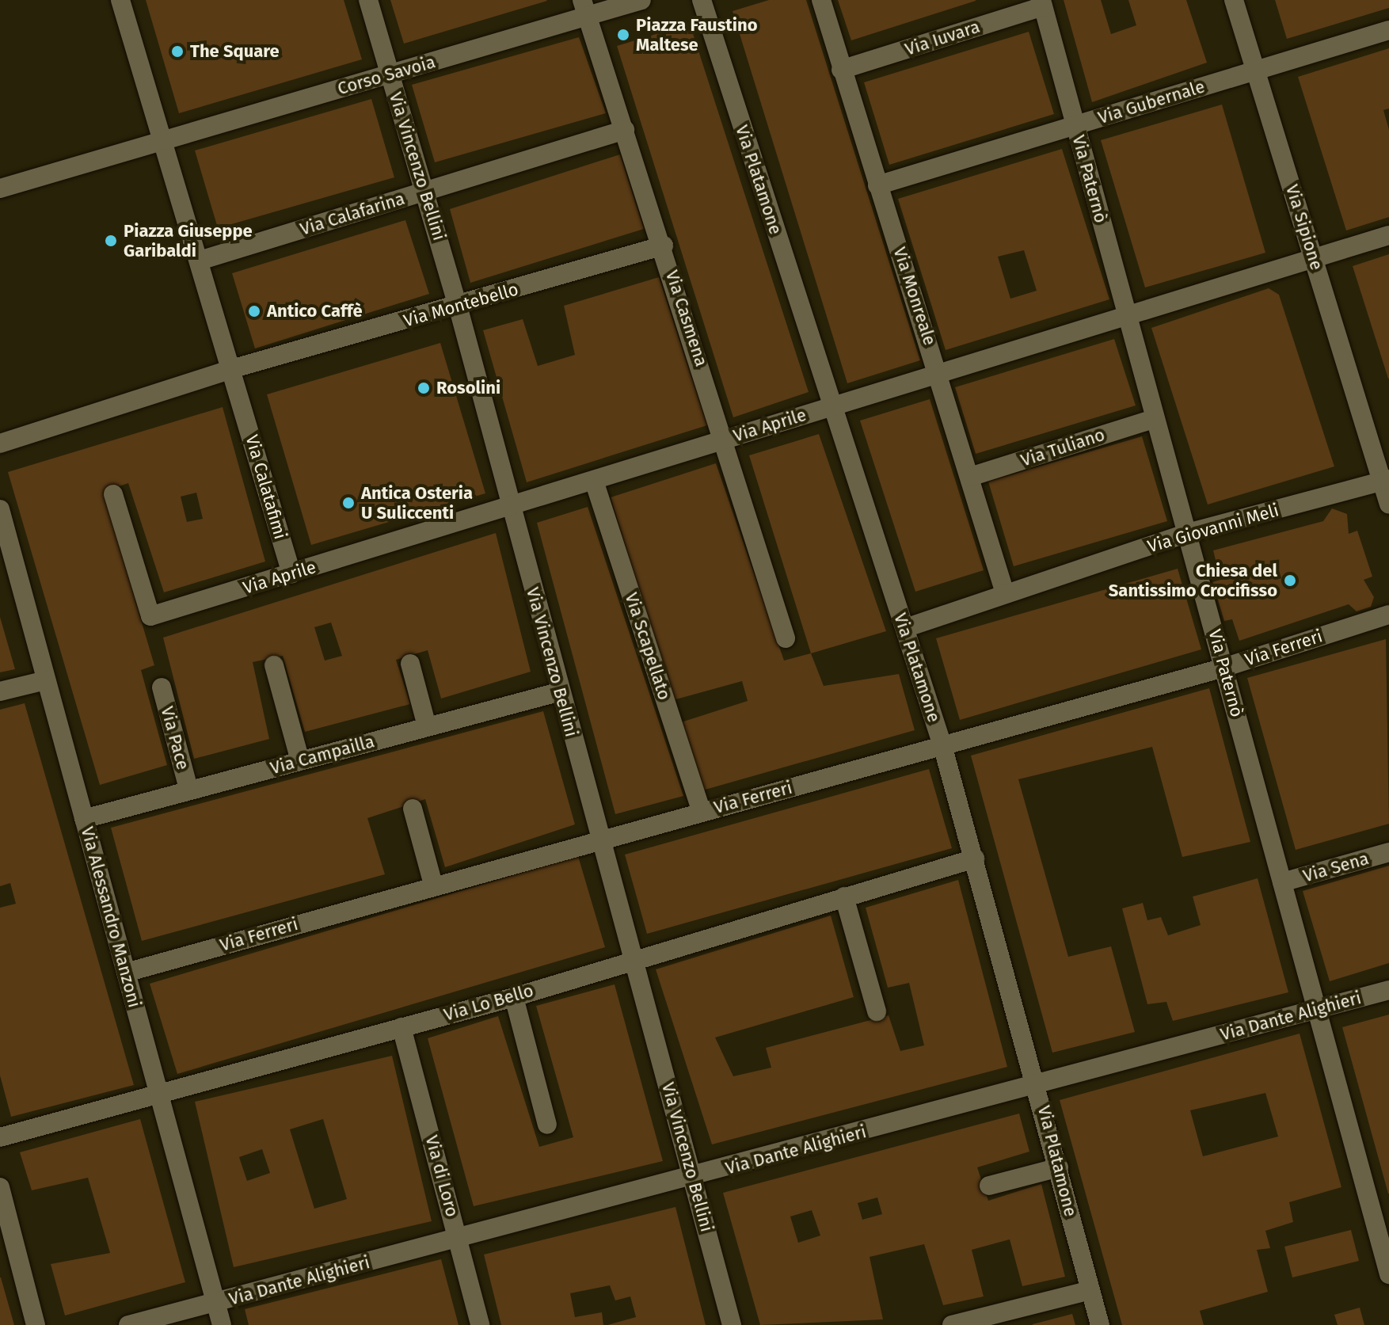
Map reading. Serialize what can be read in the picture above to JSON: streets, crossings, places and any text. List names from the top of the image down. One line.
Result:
{"streets":{"street":["Via Iuvara","Corso Savoia","Via Gubernale","Via Vincenzo Bellini","Via Paternò","Via Platamone","Via Calafarina","Via Sipione","Via Monreale","Via Montebello","Via Casmena","Via Aprile","Via Tuliano","Via Calatafimi","Via Giovanni Meli","Via Scapellato","Via Ferreri","Via Pace","Via Campailla","Via Sena","Via Alessandro Manzoni","Via Lo Bello","Via Dante Alighieri","Via di Loro"]},"crossings":[["Via Iuvara","Via Paternò"],["Via Iuvara","Via Monreale"],["Corso Savoia","Via Vincenzo Bellini"],["Corso Savoia","Via Casmena"],["Corso Savoia","Via Calatafimi"],["Via Gubernale","Via Paternò"],["Via Gubernale","Via Sipione"],["Via Gubernale","Via Monreale"],["Via Vincenzo Bellini","Via Calafarina"],["Via Vincenzo Bellini","Via Montebello"],["Via Vincenzo Bellini","Via Aprile"],["Via Vincenzo Bellini","Via Ferreri"],["Via Vincenzo Bellini","Via Campailla"],["Via Vincenzo Bellini","Via Lo Bello"],["Via Vincenzo Bellini","Via Dante Alighieri"],["Via Paternò","Via Aprile"],["Via Paternò","Via Tuliano"],["Via Paternò","Via Giovanni Meli"],["Via Paternò","Via Ferreri"],["Via Paternò","Via Sena"],["Via Paternò","Via Dante Alighieri"],["Via Platamone","Via Aprile"],["Via Platamone","Via Giovanni Meli"],["Via Platamone","Via Ferreri"],["Via Platamone","Via Lo Bello"],["Via Platamone","Via Dante Alighieri"],["Via Calafarina","Via Casmena"],["Via Calafarina","Via Calatafimi"],["Via Sipione","Via Aprile"],["Via Sipione","Via Giovanni Meli"],["Via Monreale","Via Aprile"],["Via Monreale","Via Tuliano"],["Via Monreale","Via Giovanni Meli"],["Via Montebello","Via Casmena"],["Via Montebello","Via Calatafimi"],["Via Casmena","Via Aprile"],["Via Aprile","Via Calatafimi"],["Via Aprile","Via Scapellato"],["Via Scapellato","Via Ferreri"],["Via Ferreri","Via Alessandro Manzoni"],["Via Pace","Via Campailla"],["Via Campailla","Via Alessandro Manzoni"],["Via Alessandro Manzoni","Via Lo Bello"],["Via Alessandro Manzoni","Via Dante Alighieri"],["Via Lo Bello","Via di Loro"],["Via Dante Alighieri","Via di Loro"]],"places":["Piazza Faustino Maltese","The Square","Piazza Giuseppe Garibaldi","Antico Caffè","Rosolini","Antica Osteria U Suliccenti","Chiesa del Santissimo Crocifisso"]}
